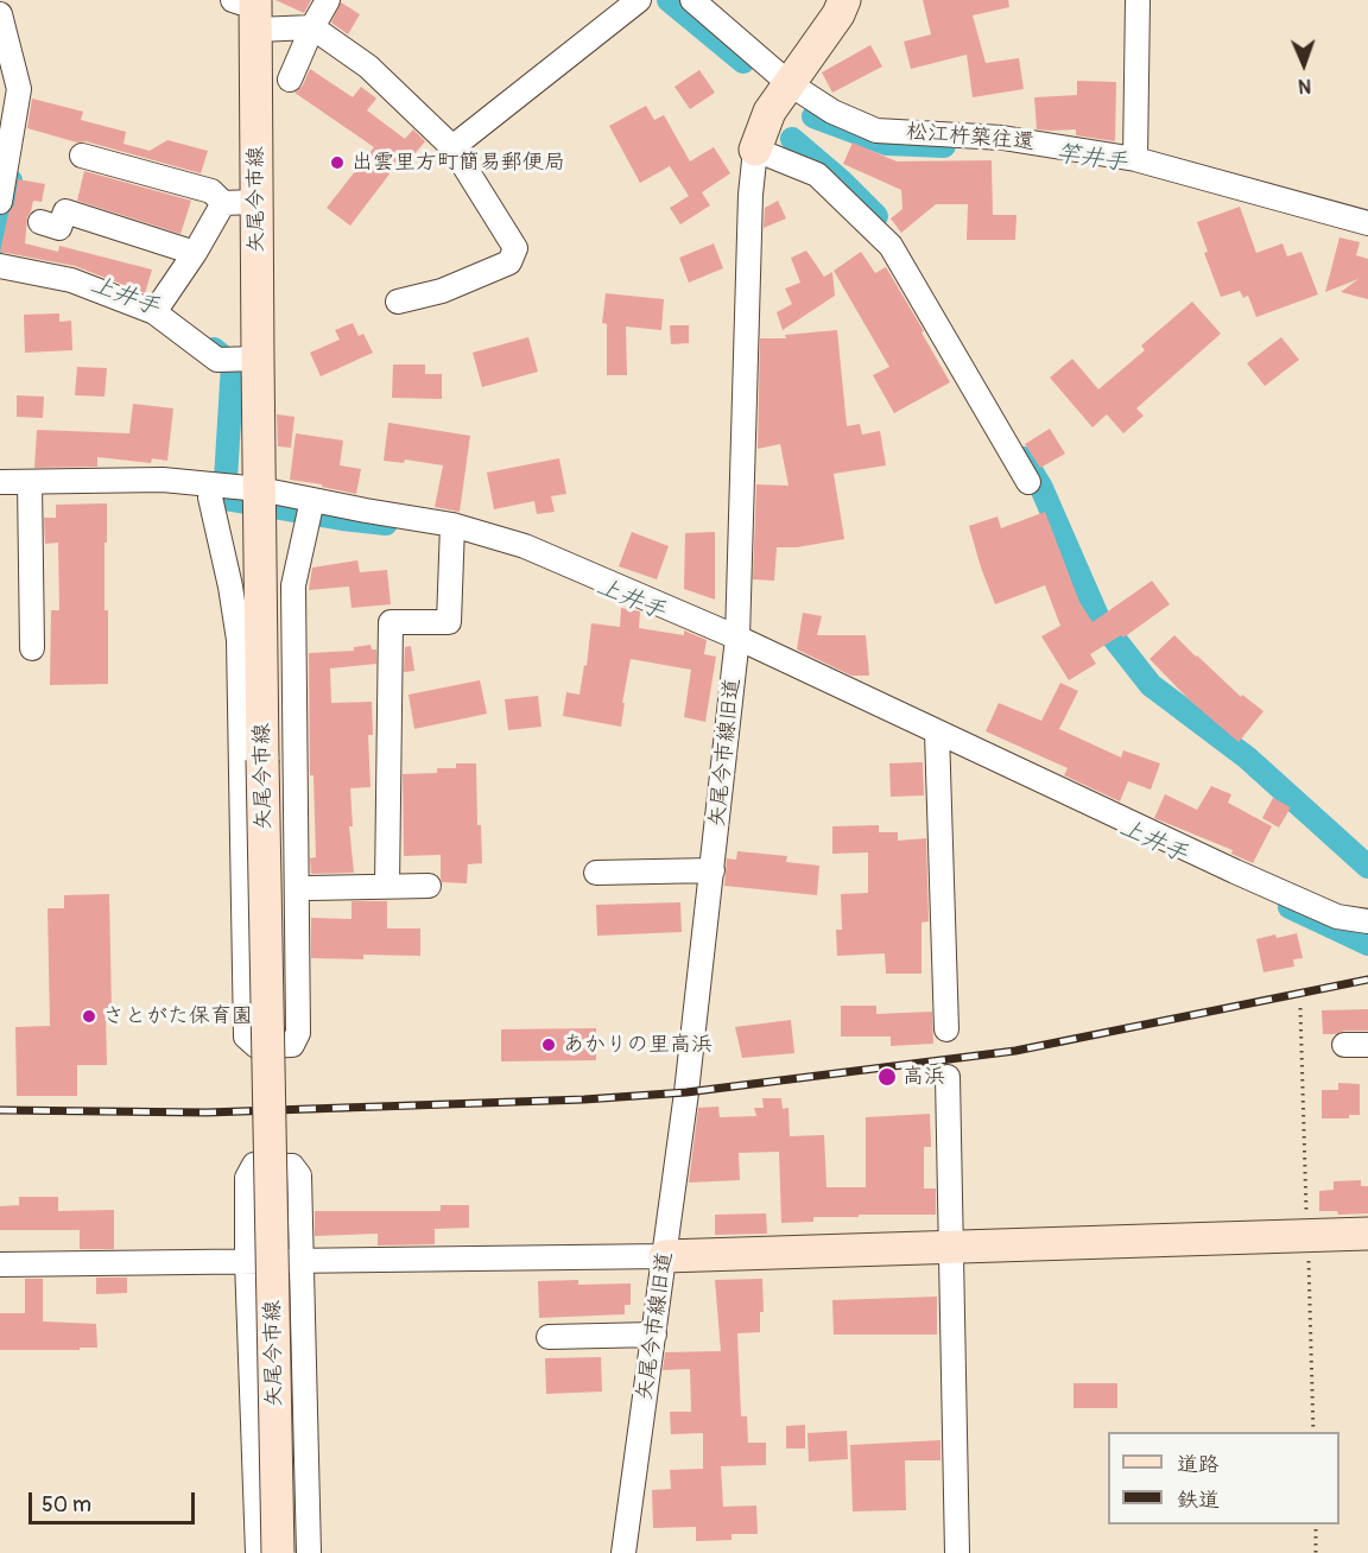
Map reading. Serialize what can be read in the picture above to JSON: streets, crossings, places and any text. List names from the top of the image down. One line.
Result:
{"streets":{"main road":["矢尾今市線","矢尾今市線旧道"],"street":["松江杵築往還"]},"crossings":[["松江杵築往還","矢尾今市線旧道"]],"water":["竿井手","上井手"],"places":["出雲里方町簡易郵便局","さとがた保育園","あかりの里高浜","高浜"],"legend":["道路","鉄道"],"scale_bar":"50 m","north":"bottom"}
